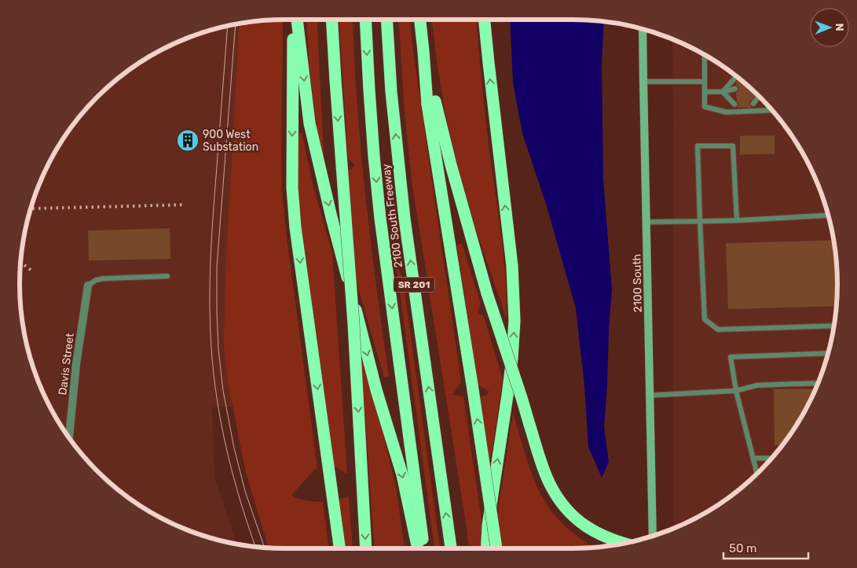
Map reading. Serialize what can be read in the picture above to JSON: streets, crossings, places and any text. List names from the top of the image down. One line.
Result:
{"streets":{"highway":["2100 South Freeway","SR 201"],"main road":["2100 South"],"street":["Davis Street"]},"places":{"building":["900 West Substation"]},"scale_bar":"50 m","north":"right"}
